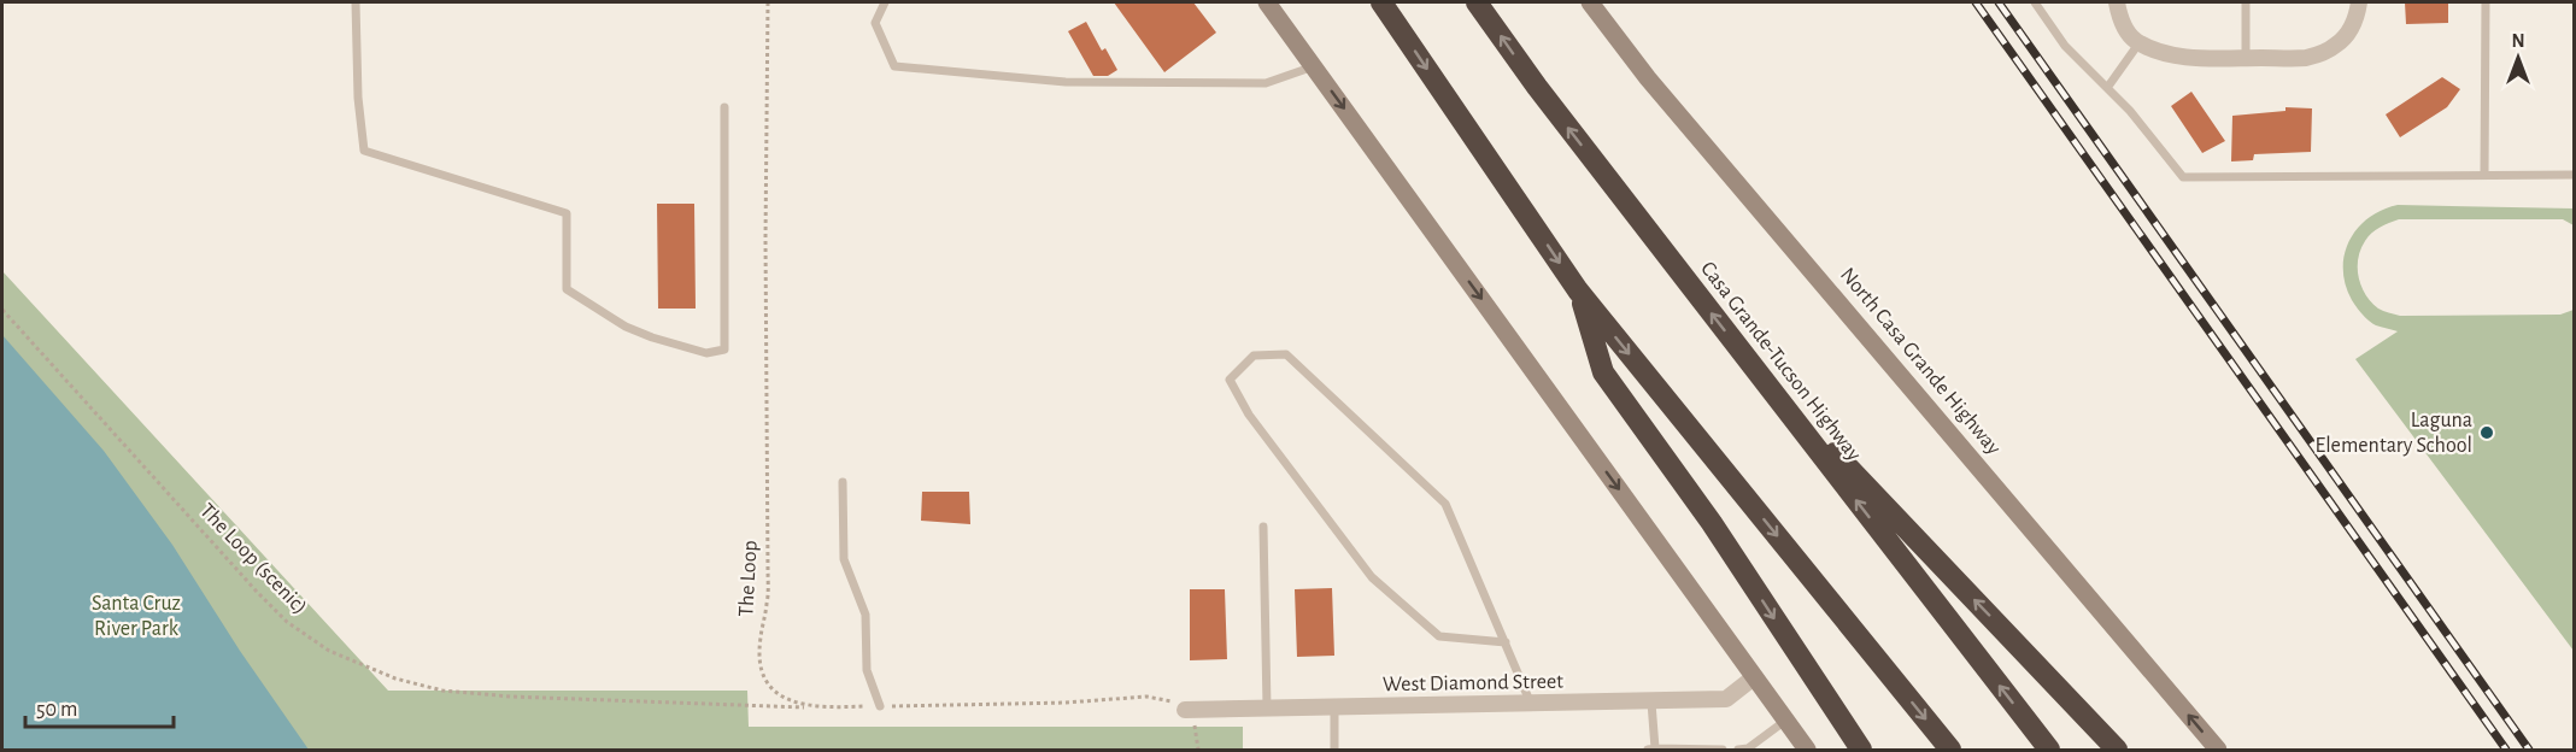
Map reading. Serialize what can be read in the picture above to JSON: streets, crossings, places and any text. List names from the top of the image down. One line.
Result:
{"streets":{"highway":["Casa Grande-Tucson Highway"],"main road":["North Casa Grande Highway"],"street":["West Diamond Street"],"path":["The Loop (scenic)","The Loop"]},"crossings":[["The Loop (scenic)","The Loop"],["The Loop","West Diamond Street"]],"one_way":["North Casa Grande Highway"],"parks":["Santa Cruz River Park"],"places":["Laguna Elementary School"],"scale_bar":"50 m","north":"top"}
